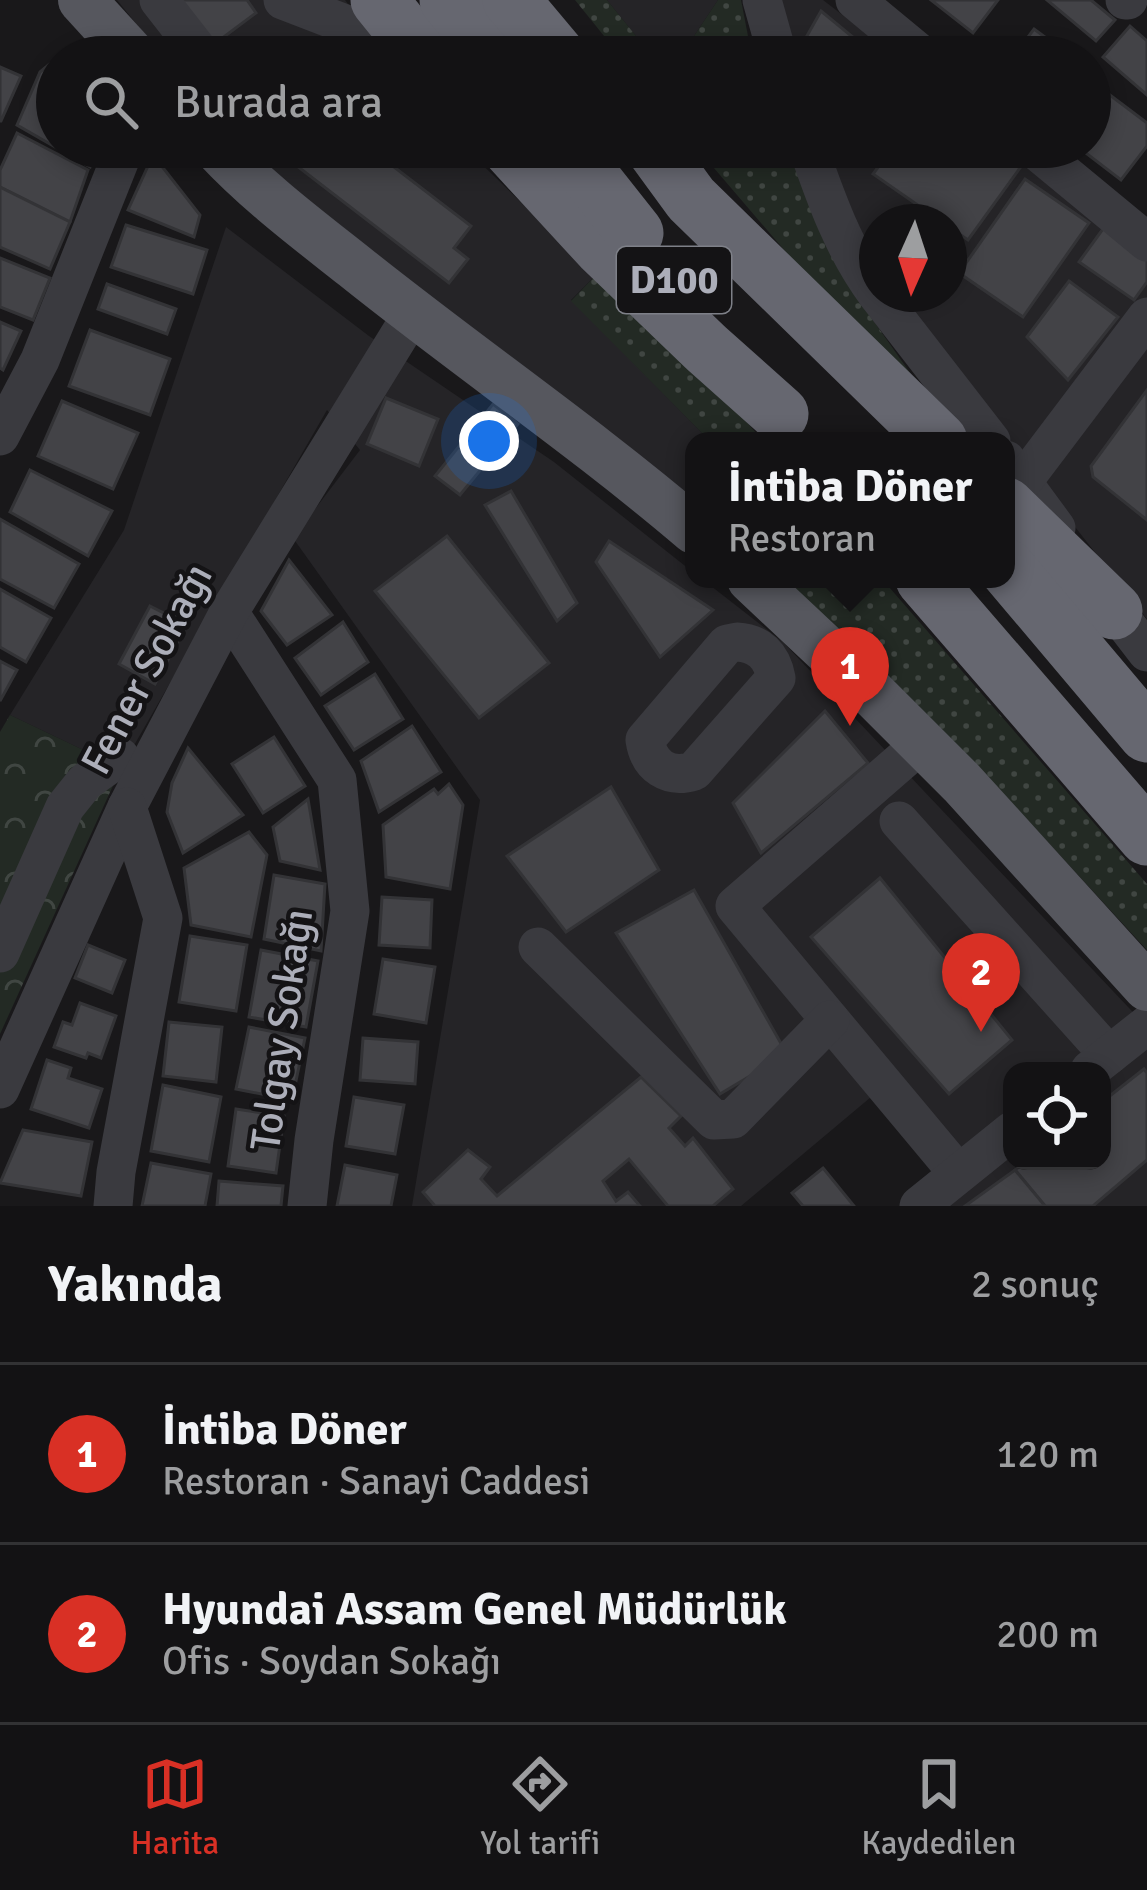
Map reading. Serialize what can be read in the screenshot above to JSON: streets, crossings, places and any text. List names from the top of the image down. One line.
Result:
{"streets":{"highway":["D100"],"street":["Fener Sokağı","Tolgay Sokağı"]},"crossings":[["Fener Sokağı","Tolgay Sokağı"]],"north":"bottom","page":{"search":"Burada ara","popup":["İntiba Döner","Restoran"],"pins":["1","2"],"heading":["Yakında","2 sonuç"],"list":[{"mark":"1","name":"İntiba Döner","note":"Restoran · Sanayi Caddesi","value":"120 m"},{"mark":"2","name":"Hyundai Assam Genel Müdürlük","note":"Ofis · Soydan Sokağı","value":"200 m"}],"nav":["Harita","Yol tarifi","Kaydedilen"]}}
